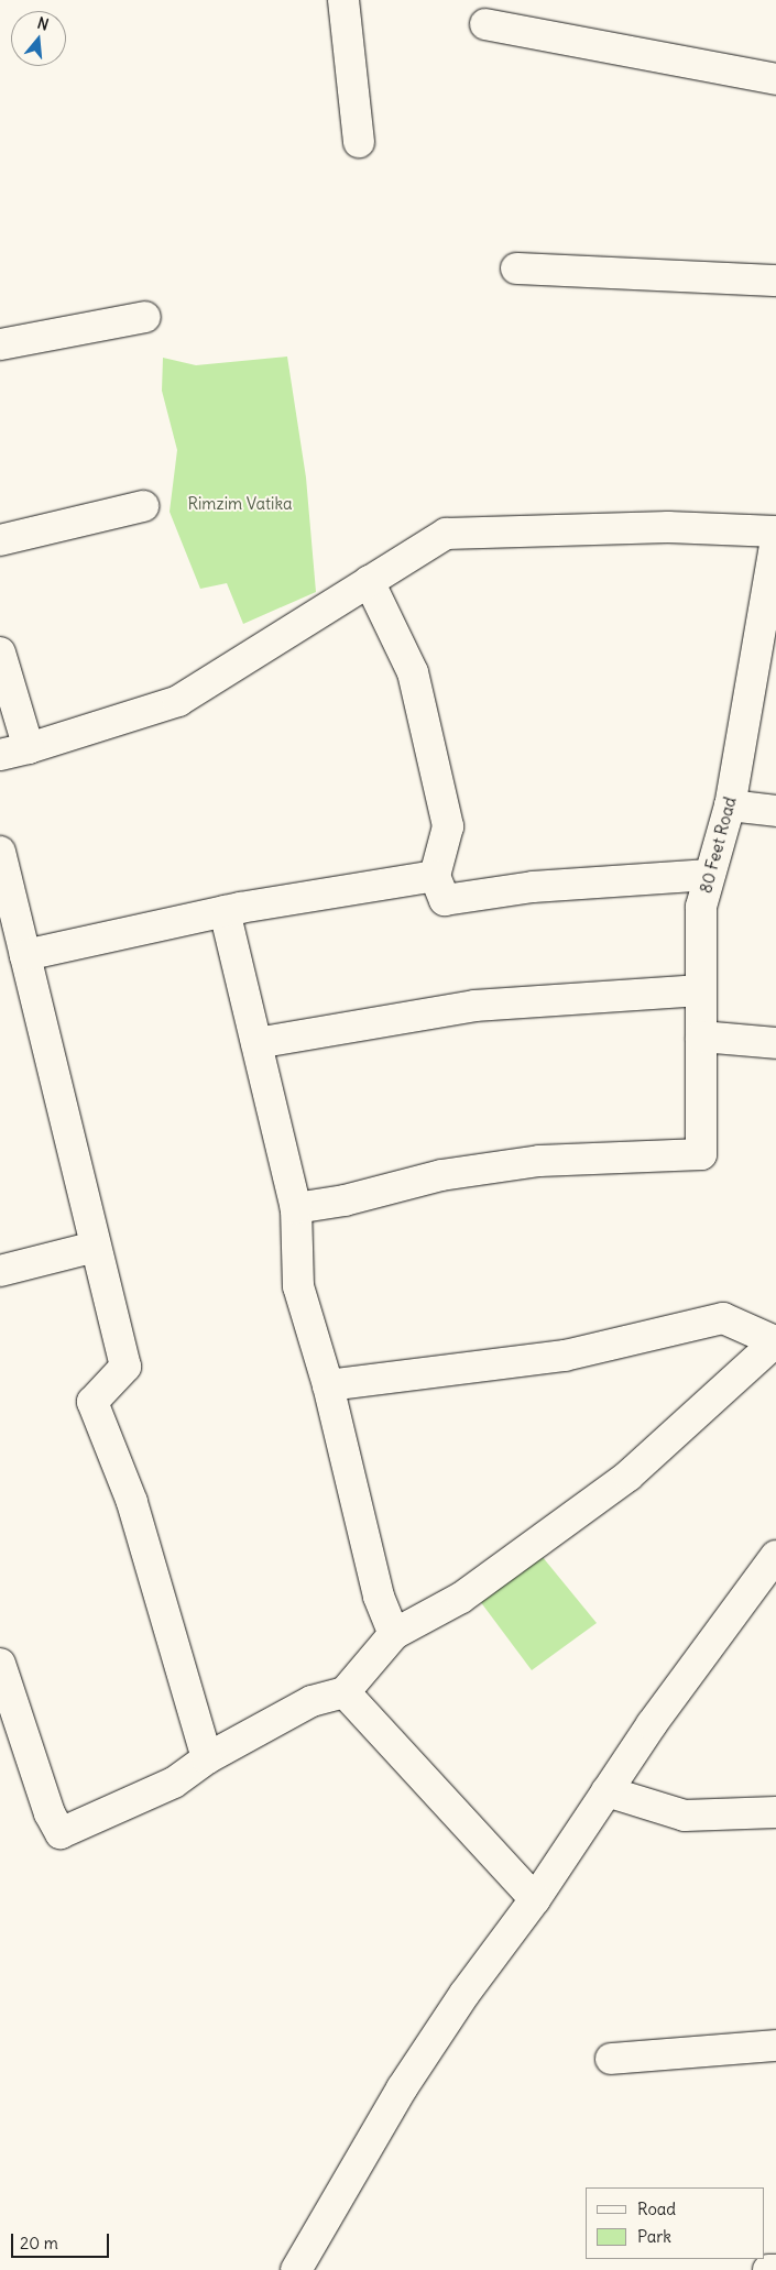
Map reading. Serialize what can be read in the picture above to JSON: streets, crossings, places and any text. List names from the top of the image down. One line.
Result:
{"streets":{"street":["80 Feet Road"]},"parks":["Rimzim Vatika"],"legend":["Road","Park"],"scale_bar":"20 m","north":"top"}
